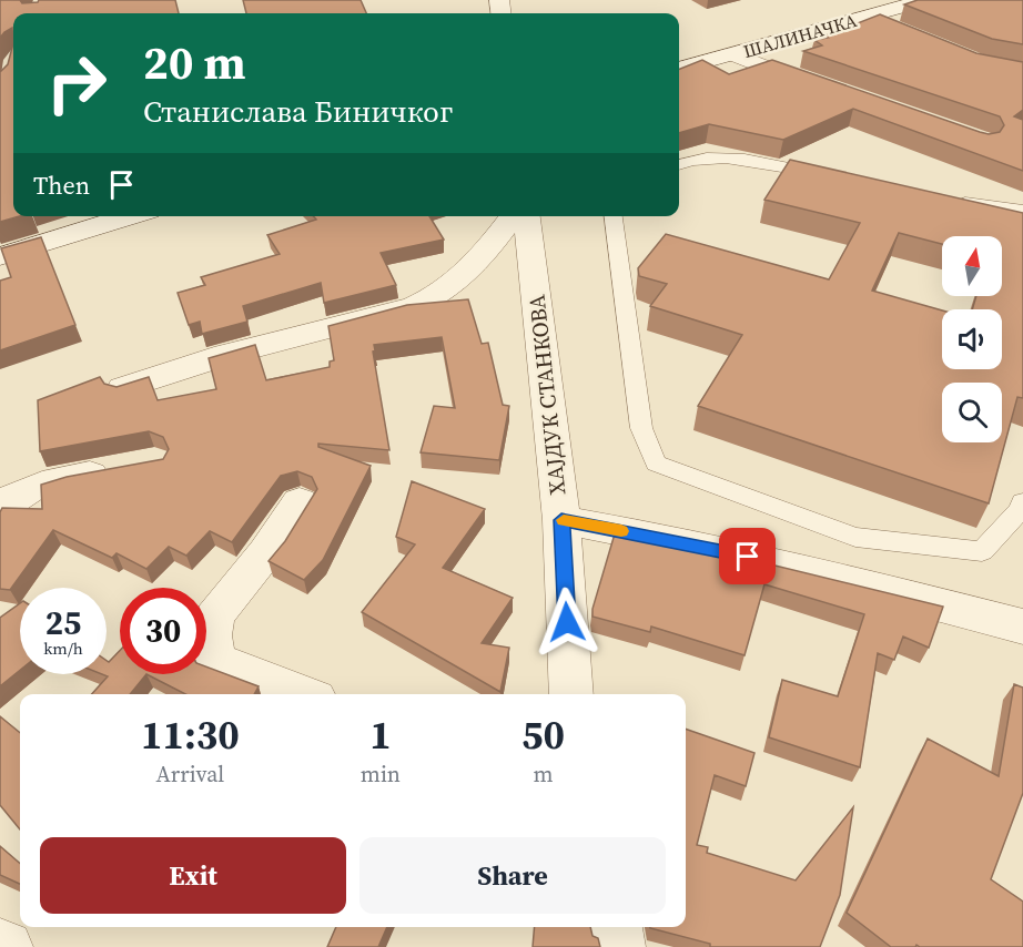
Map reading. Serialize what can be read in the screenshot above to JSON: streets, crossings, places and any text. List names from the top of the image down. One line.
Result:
{"streets":{"street":["ШАЛИНАЧКА","ХАЈДУК СТАНКОВА"]},"north":"top","page":{"turn":["20 m","Станислава Биничког"],"then":"Then","speed":"25 km/h","limit":"30","eta":["11:30","Arrival","1","min","50","m"],"buttons":["Exit","Share"]}}
